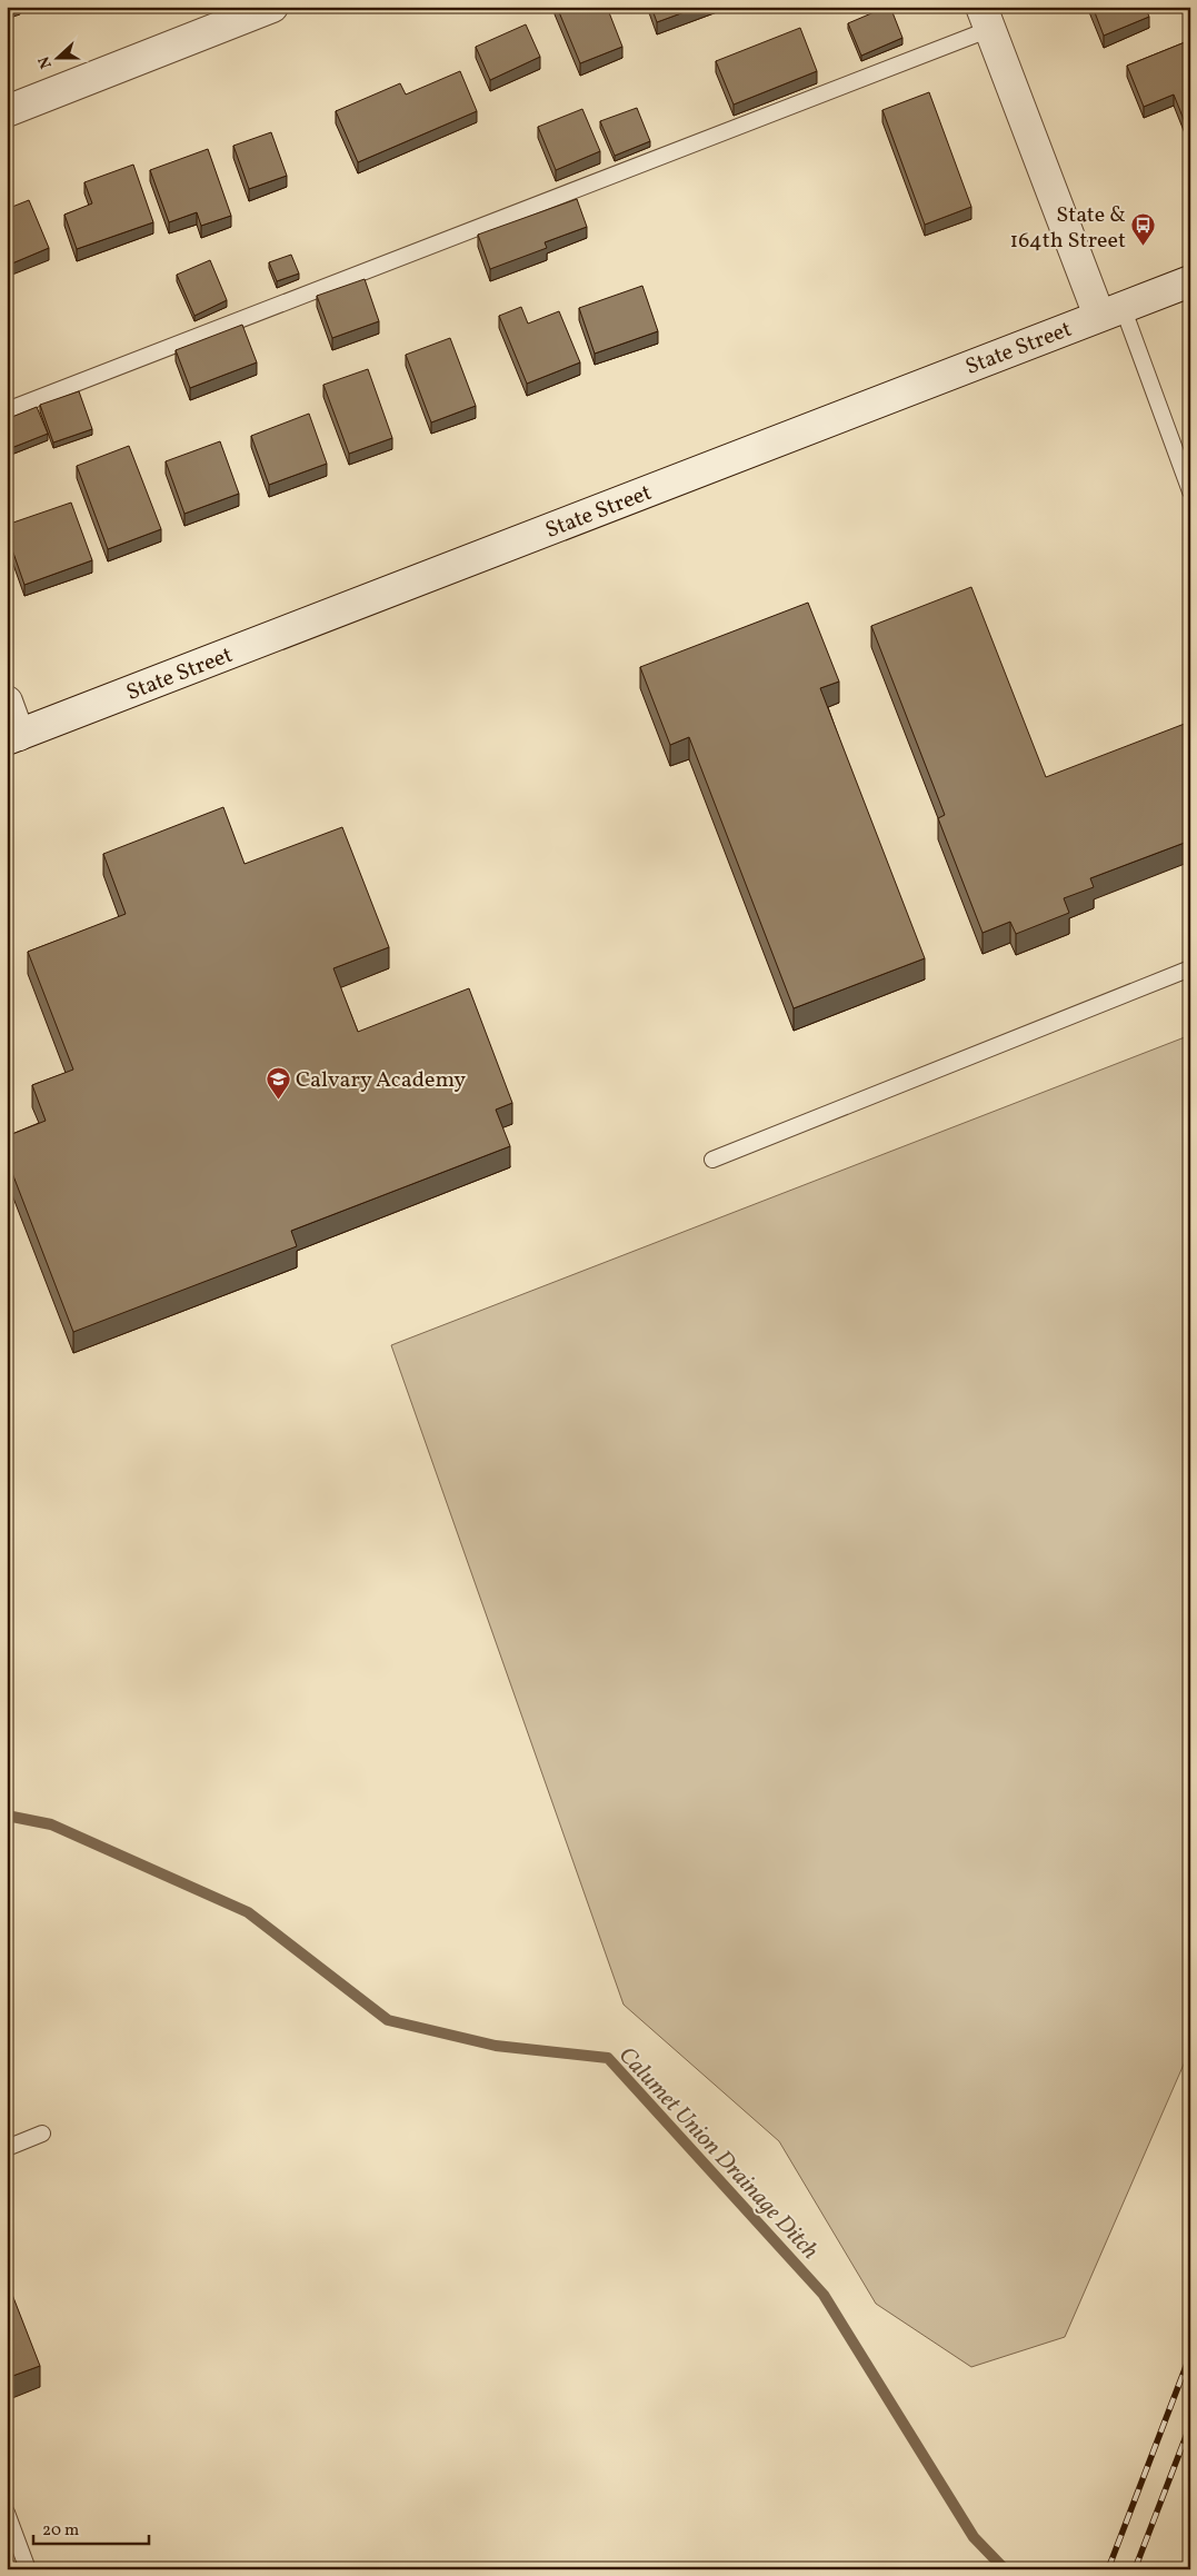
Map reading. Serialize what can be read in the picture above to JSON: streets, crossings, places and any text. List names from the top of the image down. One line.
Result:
{"streets":{"street":["State Street"]},"water":["Calumet Union Drainage Ditch"],"places":{"bus stop":["State & 164th Street"],"school or university":["Calvary Academy"]},"scale_bar":"20 m","north":"left"}
